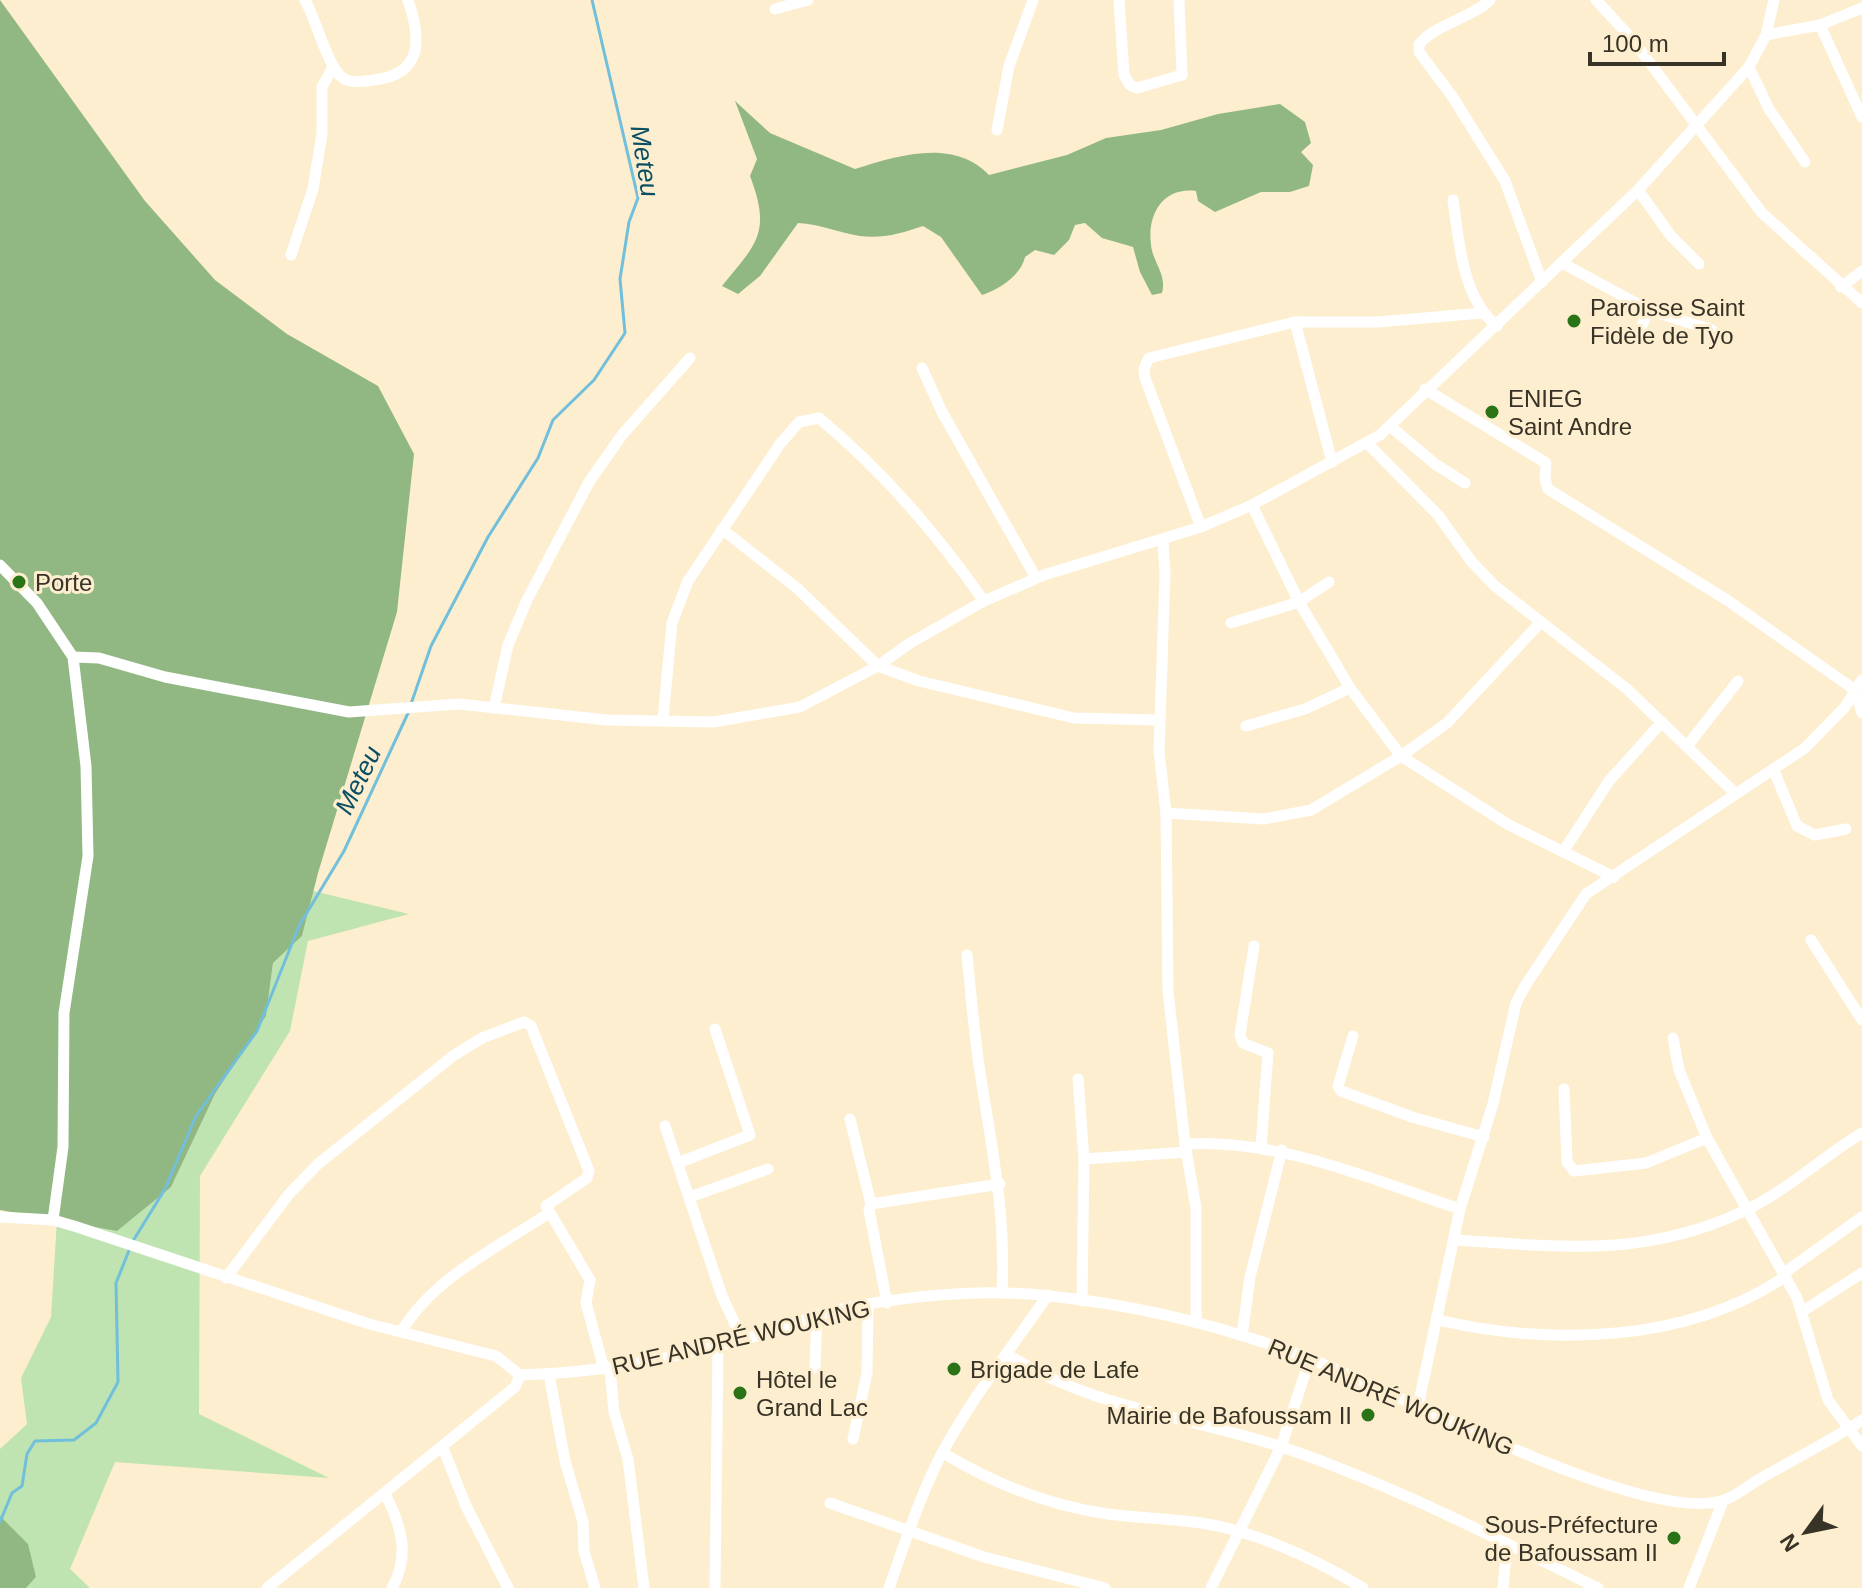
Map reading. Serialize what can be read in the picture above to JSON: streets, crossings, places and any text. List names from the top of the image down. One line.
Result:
{"streets":{"street":["RUE ANDRÉ WOUKING"]},"water":["Meteu"],"places":["Paroisse Saint Fidèle de Tyo","ENIEG Saint Andre","Porte","Brigade de Lafe","Hôtel le Grand Lac","Mairie de Bafoussam II","Sous-Préfecture de Bafoussam II"],"scale_bar":"100 m","north":"bottom left"}
